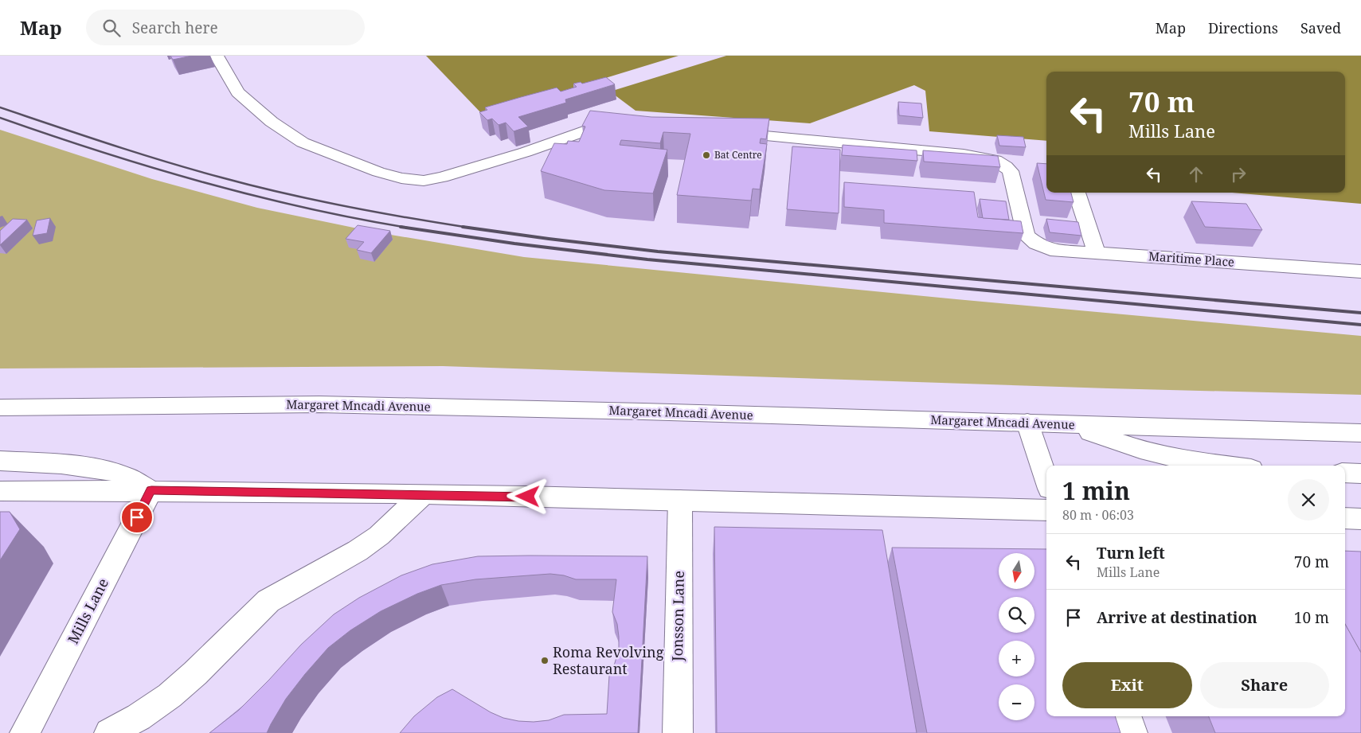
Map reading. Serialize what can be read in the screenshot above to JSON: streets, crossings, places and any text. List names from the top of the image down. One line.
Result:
{"streets":{"main road":["Maritime Place","Margaret Mncadi Avenue","Mills Lane","Jonsson Lane"]},"places":["Bat Centre","Roma Revolving Restaurant"],"north":"bottom","page":{"header":"Map","search":"Search here","nav":["Map","Directions","Saved"],"turn":["70 m","Mills Lane"],"heading":["1 min","80 m · 06:03"],"list":[{"name":"Turn left","note":"Mills Lane","value":"70 m"},{"name":"Arrive at destination","value":"10 m"}],"map_buttons":["+","−"],"buttons":["Exit","Share"]}}
